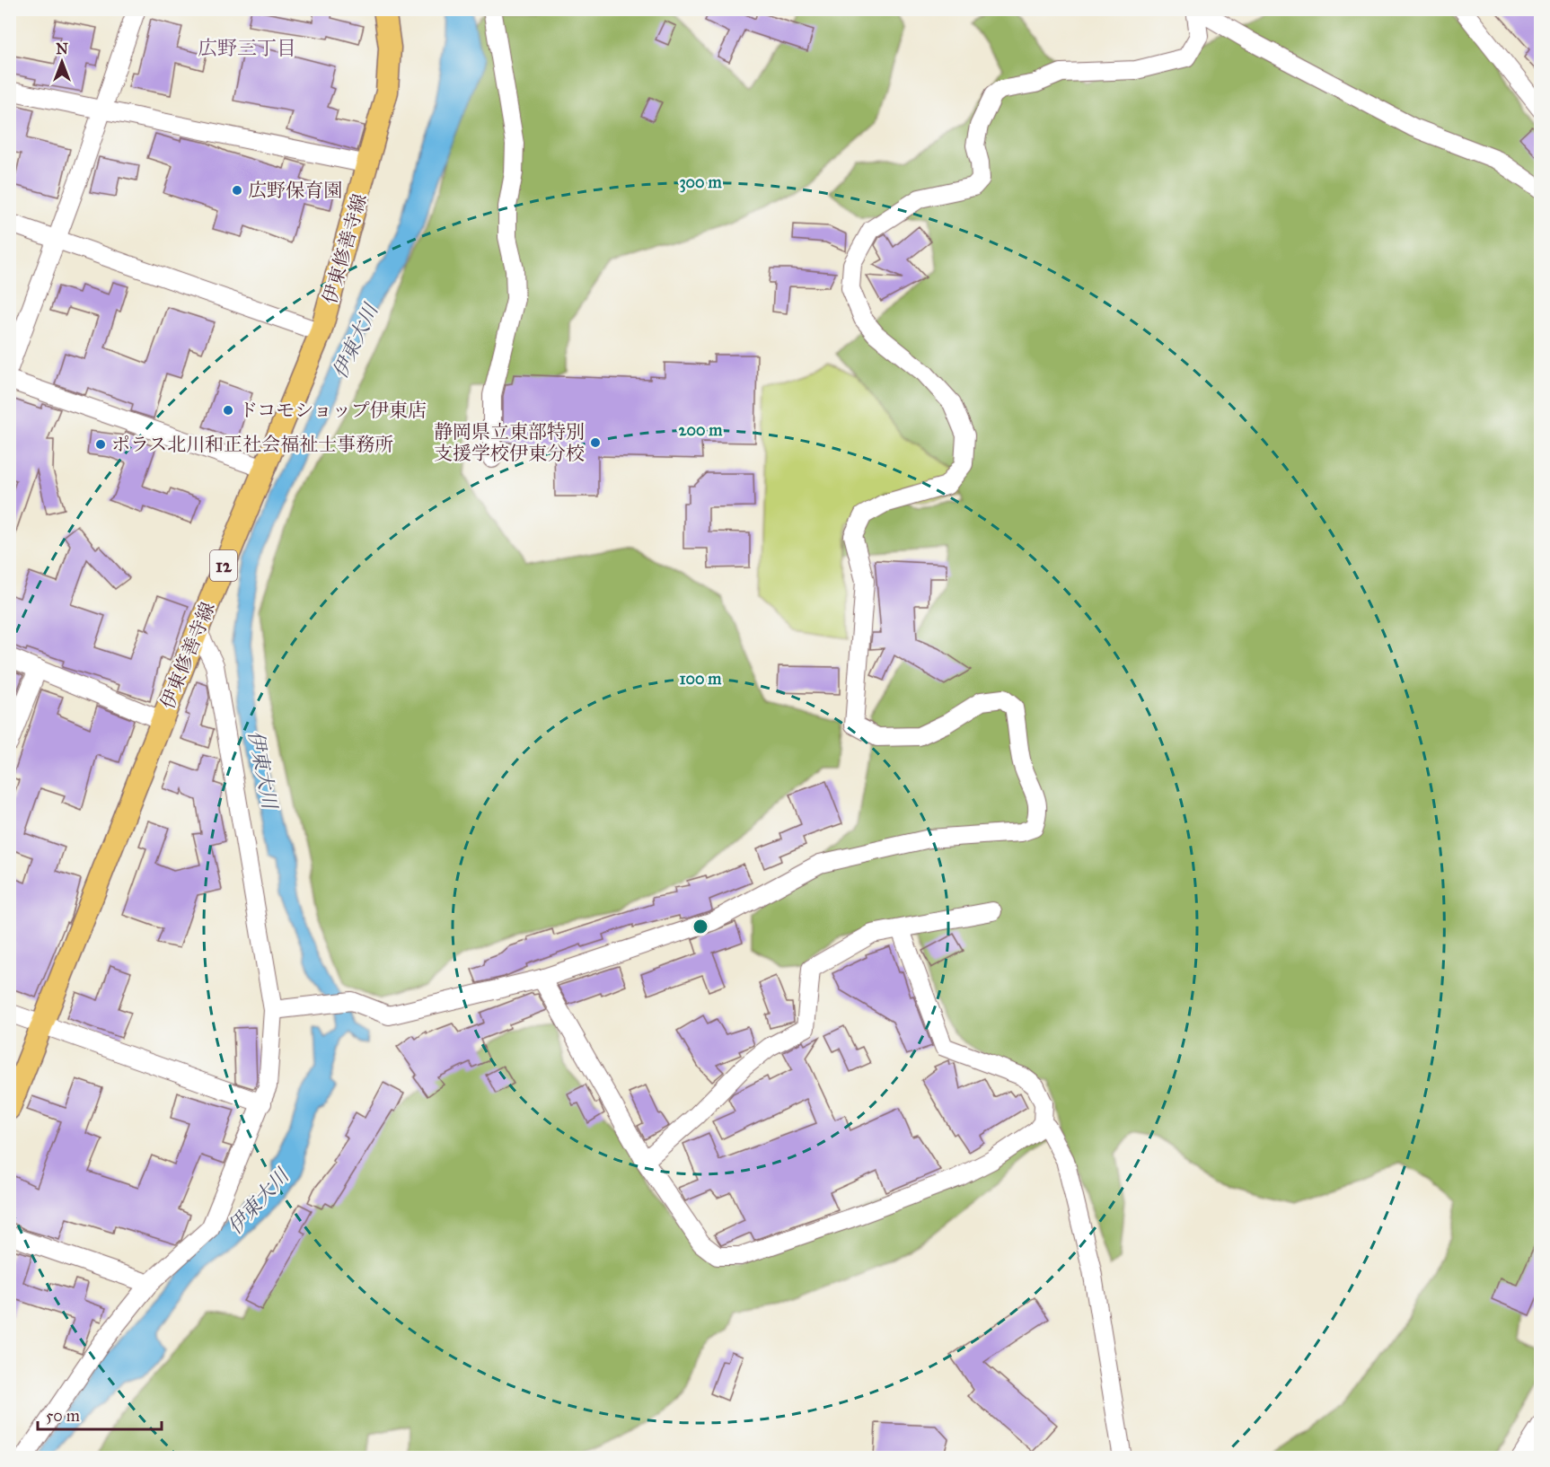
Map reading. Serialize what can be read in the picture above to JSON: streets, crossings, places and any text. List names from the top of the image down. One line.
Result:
{"streets":{"main road":["伊東修善寺線","12"]},"districts":["広野三丁目"],"water":["伊東大川"],"places":["広野保育園","ドコモショップ伊東店","静岡県立東部特別 支援学校伊東分校","ポラス北川和正社会福祉士事務所"],"scale_bar":"50 m","north":"top","rings":["300 m","200 m","100 m"]}
